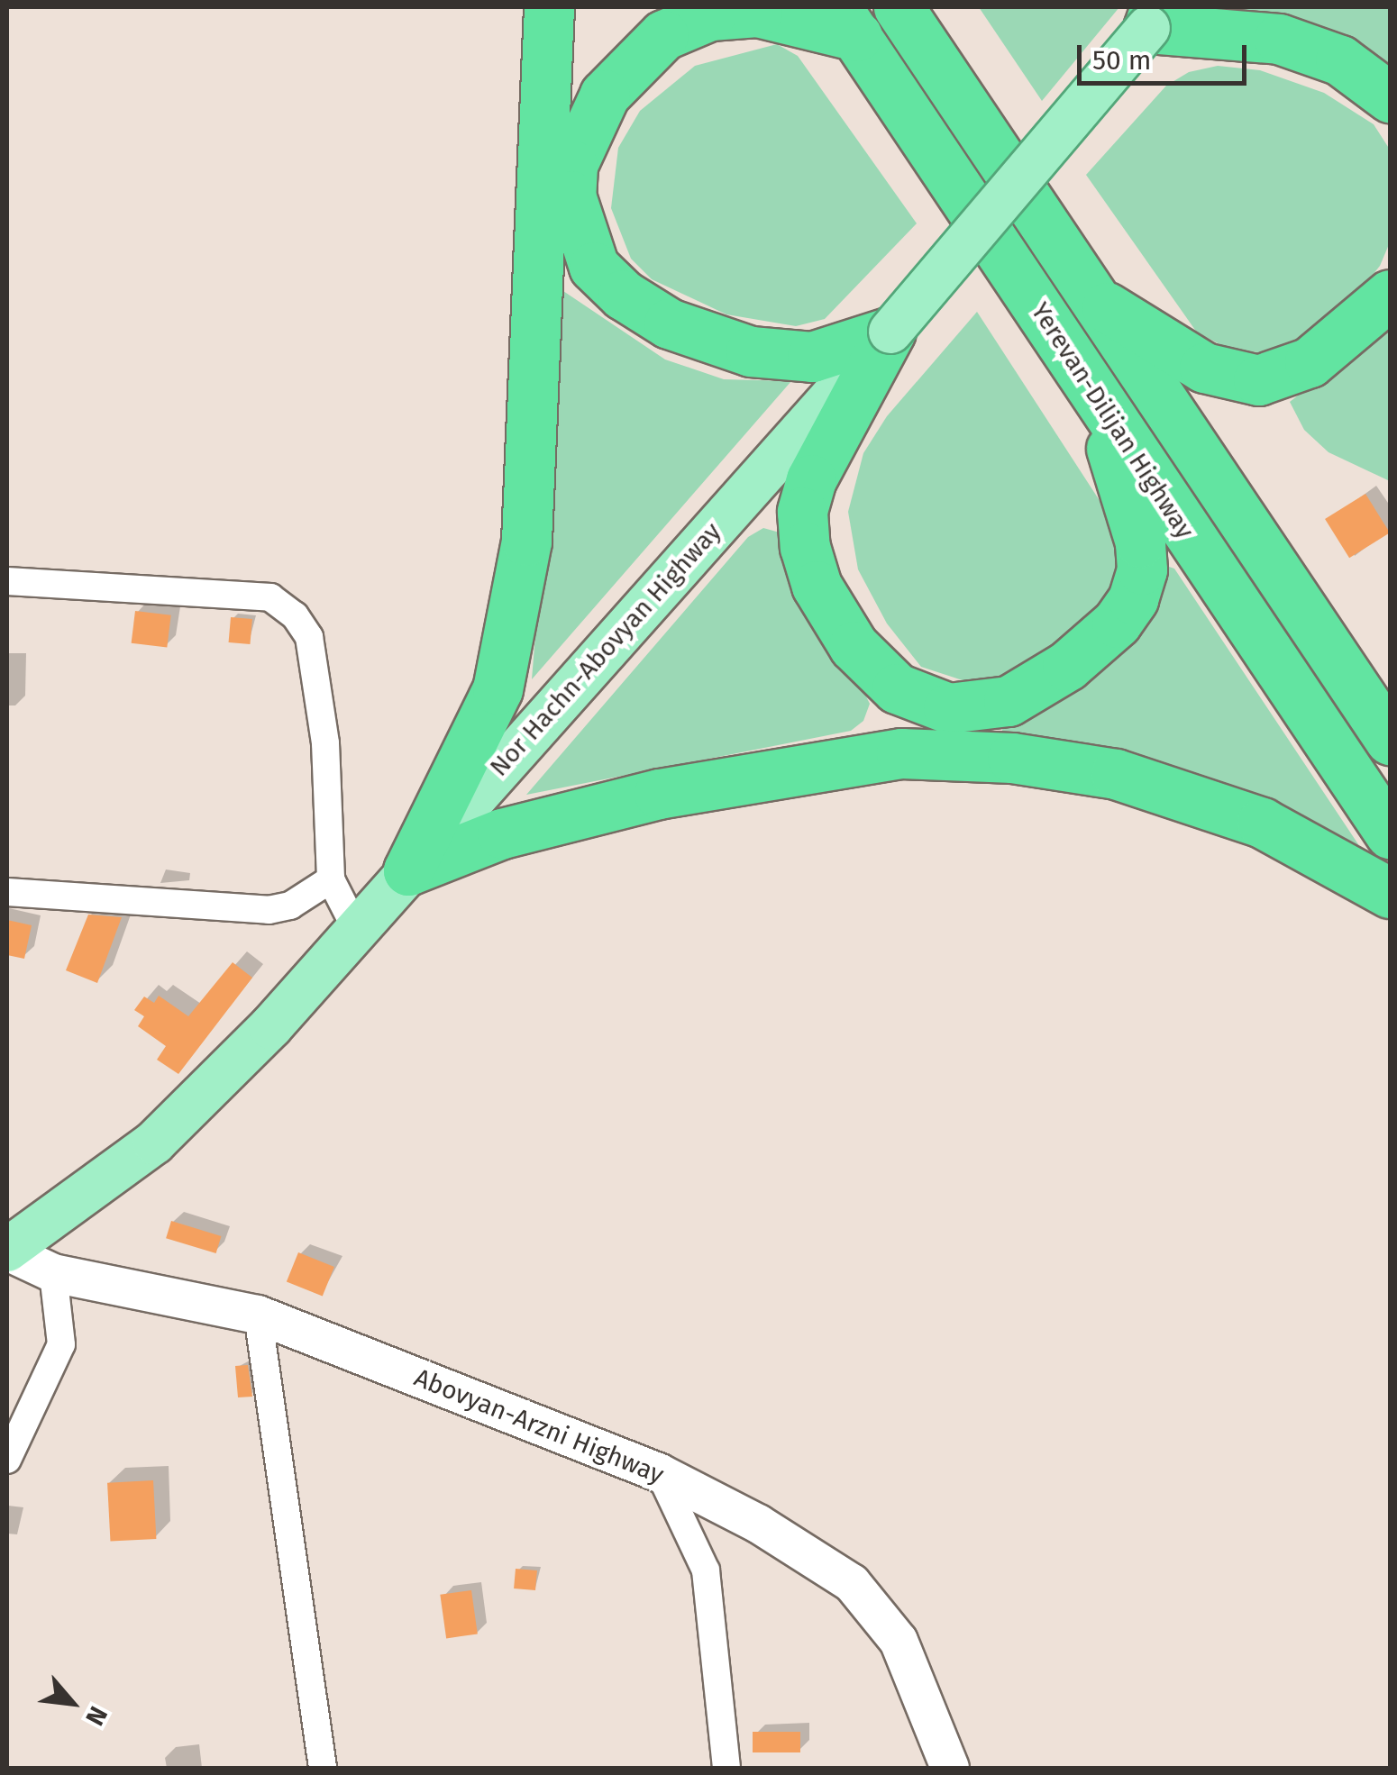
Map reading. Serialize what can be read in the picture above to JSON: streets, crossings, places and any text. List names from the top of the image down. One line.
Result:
{"streets":{"highway":["Yerevan-Dilijan Highway"],"main road":["Nor Hachn-Abovyan Highway","Abovyan-Arzni Highway"]},"crossings":[["Nor Hachn-Abovyan Highway","Abovyan-Arzni Highway"]],"scale_bar":"50 m","north":"bottom right"}
